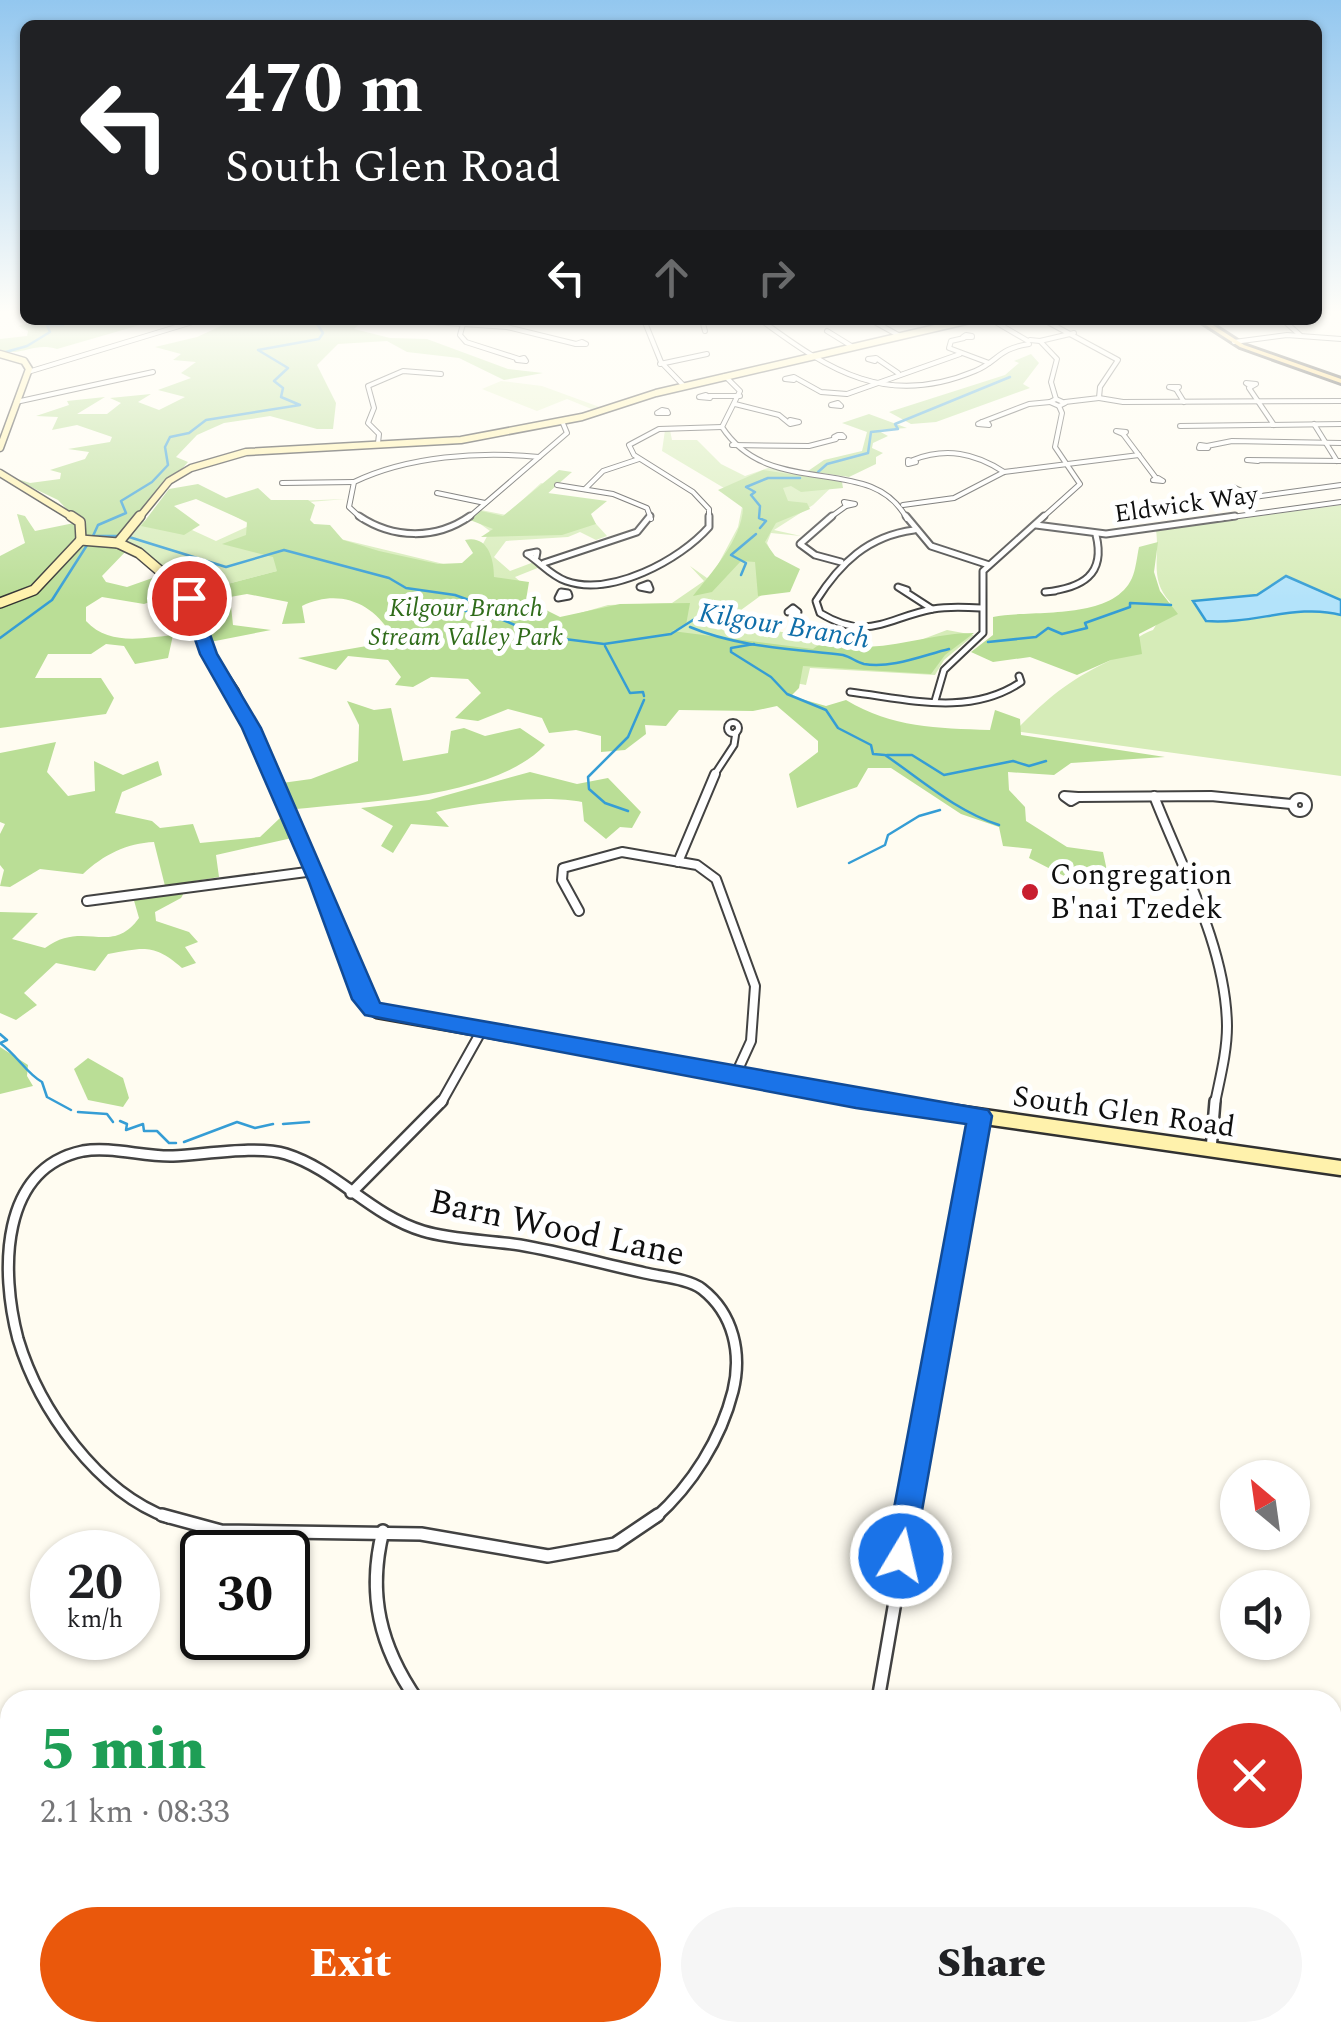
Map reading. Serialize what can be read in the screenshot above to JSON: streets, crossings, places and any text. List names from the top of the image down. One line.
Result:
{"streets":{"main road":["South Glen Road"],"street":["Eldwick Way","Barn Wood Lane"]},"water":["Kilgour Branch"],"parks":["Kilgour Branch Stream Valley Park"],"places":["Congregation B'nai Tzedek"],"north":"top left","page":{"turn":["470 m","South Glen Road"],"speed":"20 km/h","limit":"30","heading":["5 min","2.1 km · 08:33"],"buttons":["Exit","Share"]}}
